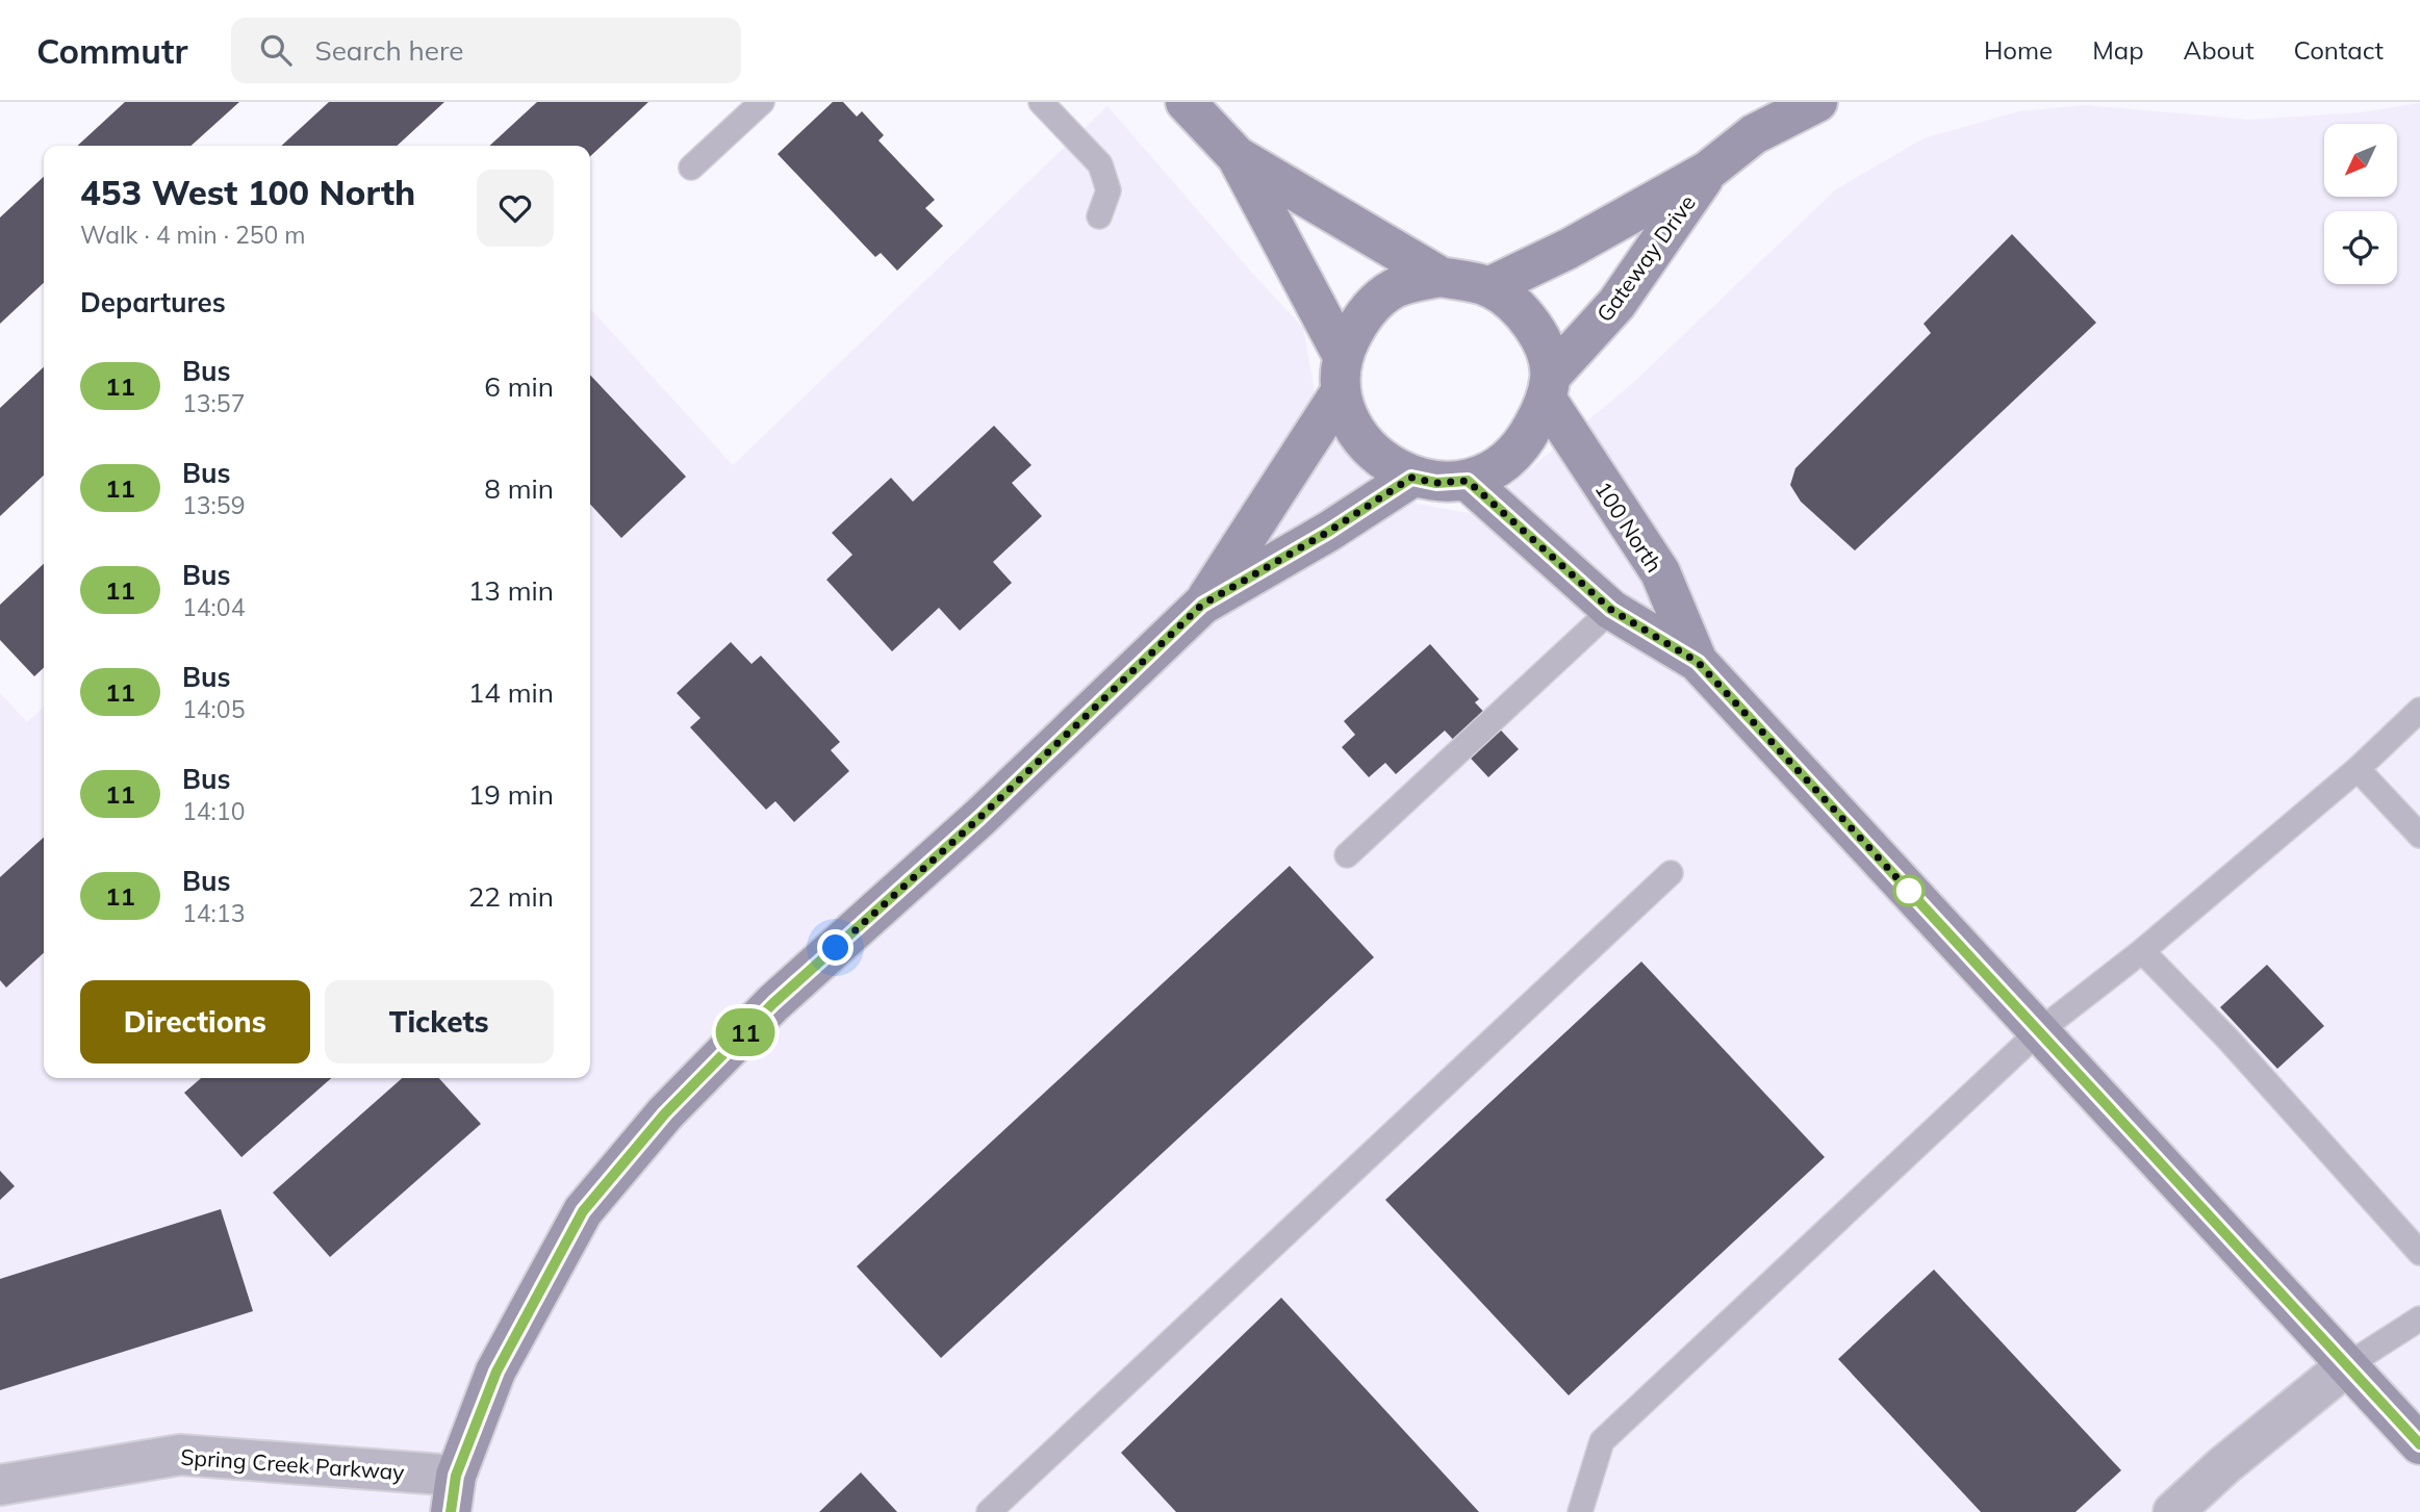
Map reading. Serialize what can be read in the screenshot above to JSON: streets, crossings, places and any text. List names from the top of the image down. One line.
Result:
{"streets":{"main road":["Gateway Drive","100 North"],"street":["Spring Creek Parkway"]},"crossings":[["Gateway Drive","100 North"]],"lines":["bus line 11"],"north":"bottom left","page":{"header":"Commutr","search":"Search here","nav":["Home","Map","About","Contact"],"on_map":"11","heading":[["453 West 100 North","Walk · 4 min · 250 m"],"Departures"],"list":[{"mark":"11","name":"Bus","note":"13:57","value":"6 min"},{"mark":"11","name":"Bus","note":"13:59","value":"8 min"},{"mark":"11","name":"Bus","note":"14:04","value":"13 min"},{"mark":"11","name":"Bus","note":"14:05","value":"14 min"},{"mark":"11","name":"Bus","note":"14:10","value":"19 min"},{"mark":"11","name":"Bus","note":"14:13","value":"22 min"}],"buttons":["Directions","Tickets"]}}
